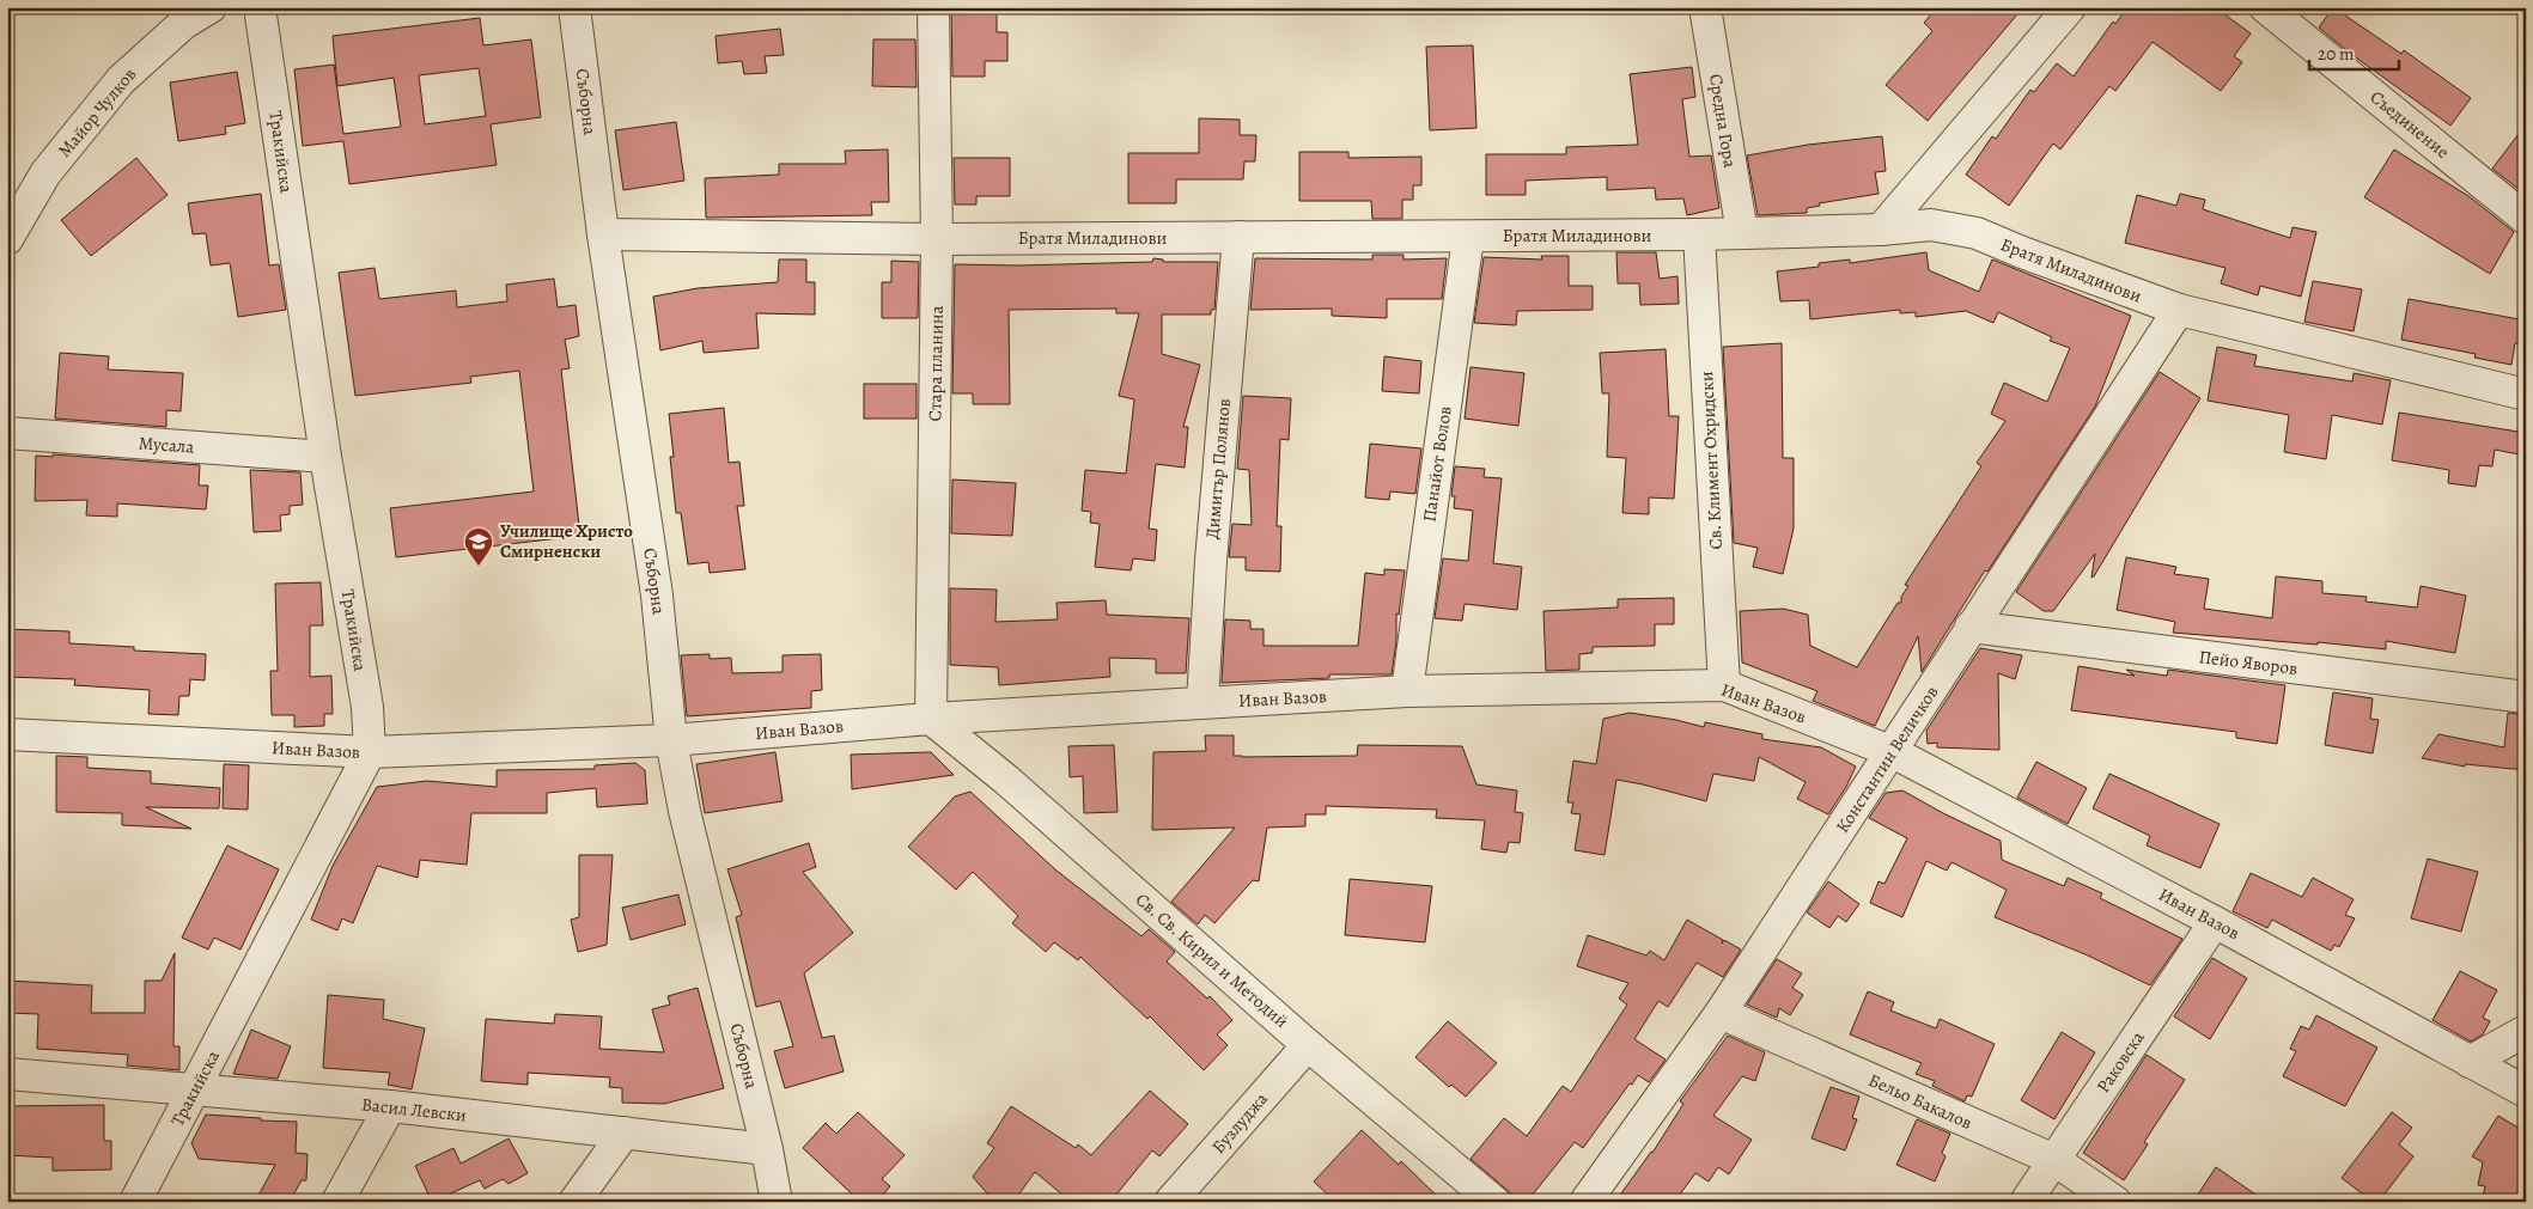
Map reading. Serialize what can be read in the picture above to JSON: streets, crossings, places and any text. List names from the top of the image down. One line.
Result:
{"streets":{"street":["Съборна","Майор Чулков","Средна Гора","Съединение","Тракийска","Братя Миладинови","Стара планина","Мусала","Св. Климент Охридски","Панайот Волов","Димитър Полянов","Пейо Яворов","Иван Вазов","Константин Величков","Св. Св. Кирил и Методий","Раковска","Бельо Бакалов","Васил Левски","Бузлуджа"]},"crossings":[["Съборна","Братя Миладинови"],["Съборна","Иван Вазов"],["Съборна","Васил Левски"],["Средна Гора","Братя Миладинови"],["Тракийска","Мусала"],["Тракийска","Иван Вазов"],["Тракийска","Васил Левски"],["Братя Миладинови","Стара планина"],["Братя Миладинови","Св. Климент Охридски"],["Братя Миладинови","Панайот Волов"],["Братя Миладинови","Димитър Полянов"],["Братя Миладинови","Константин Величков"],["Стара планина","Иван Вазов"],["Стара планина","Св. Св. Кирил и Методий"],["Св. Климент Охридски","Иван Вазов"],["Панайот Волов","Иван Вазов"],["Димитър Полянов","Иван Вазов"],["Пейо Яворов","Константин Величков"],["Иван Вазов","Константин Величков"],["Иван Вазов","Св. Св. Кирил и Методий"],["Иван Вазов","Раковска"],["Константин Величков","Бельо Бакалов"],["Св. Св. Кирил и Методий","Бузлуджа"],["Раковска","Бельо Бакалов"]],"places":{"school or university":["Училище Христо Смирненски"]},"scale_bar":"20 m"}
